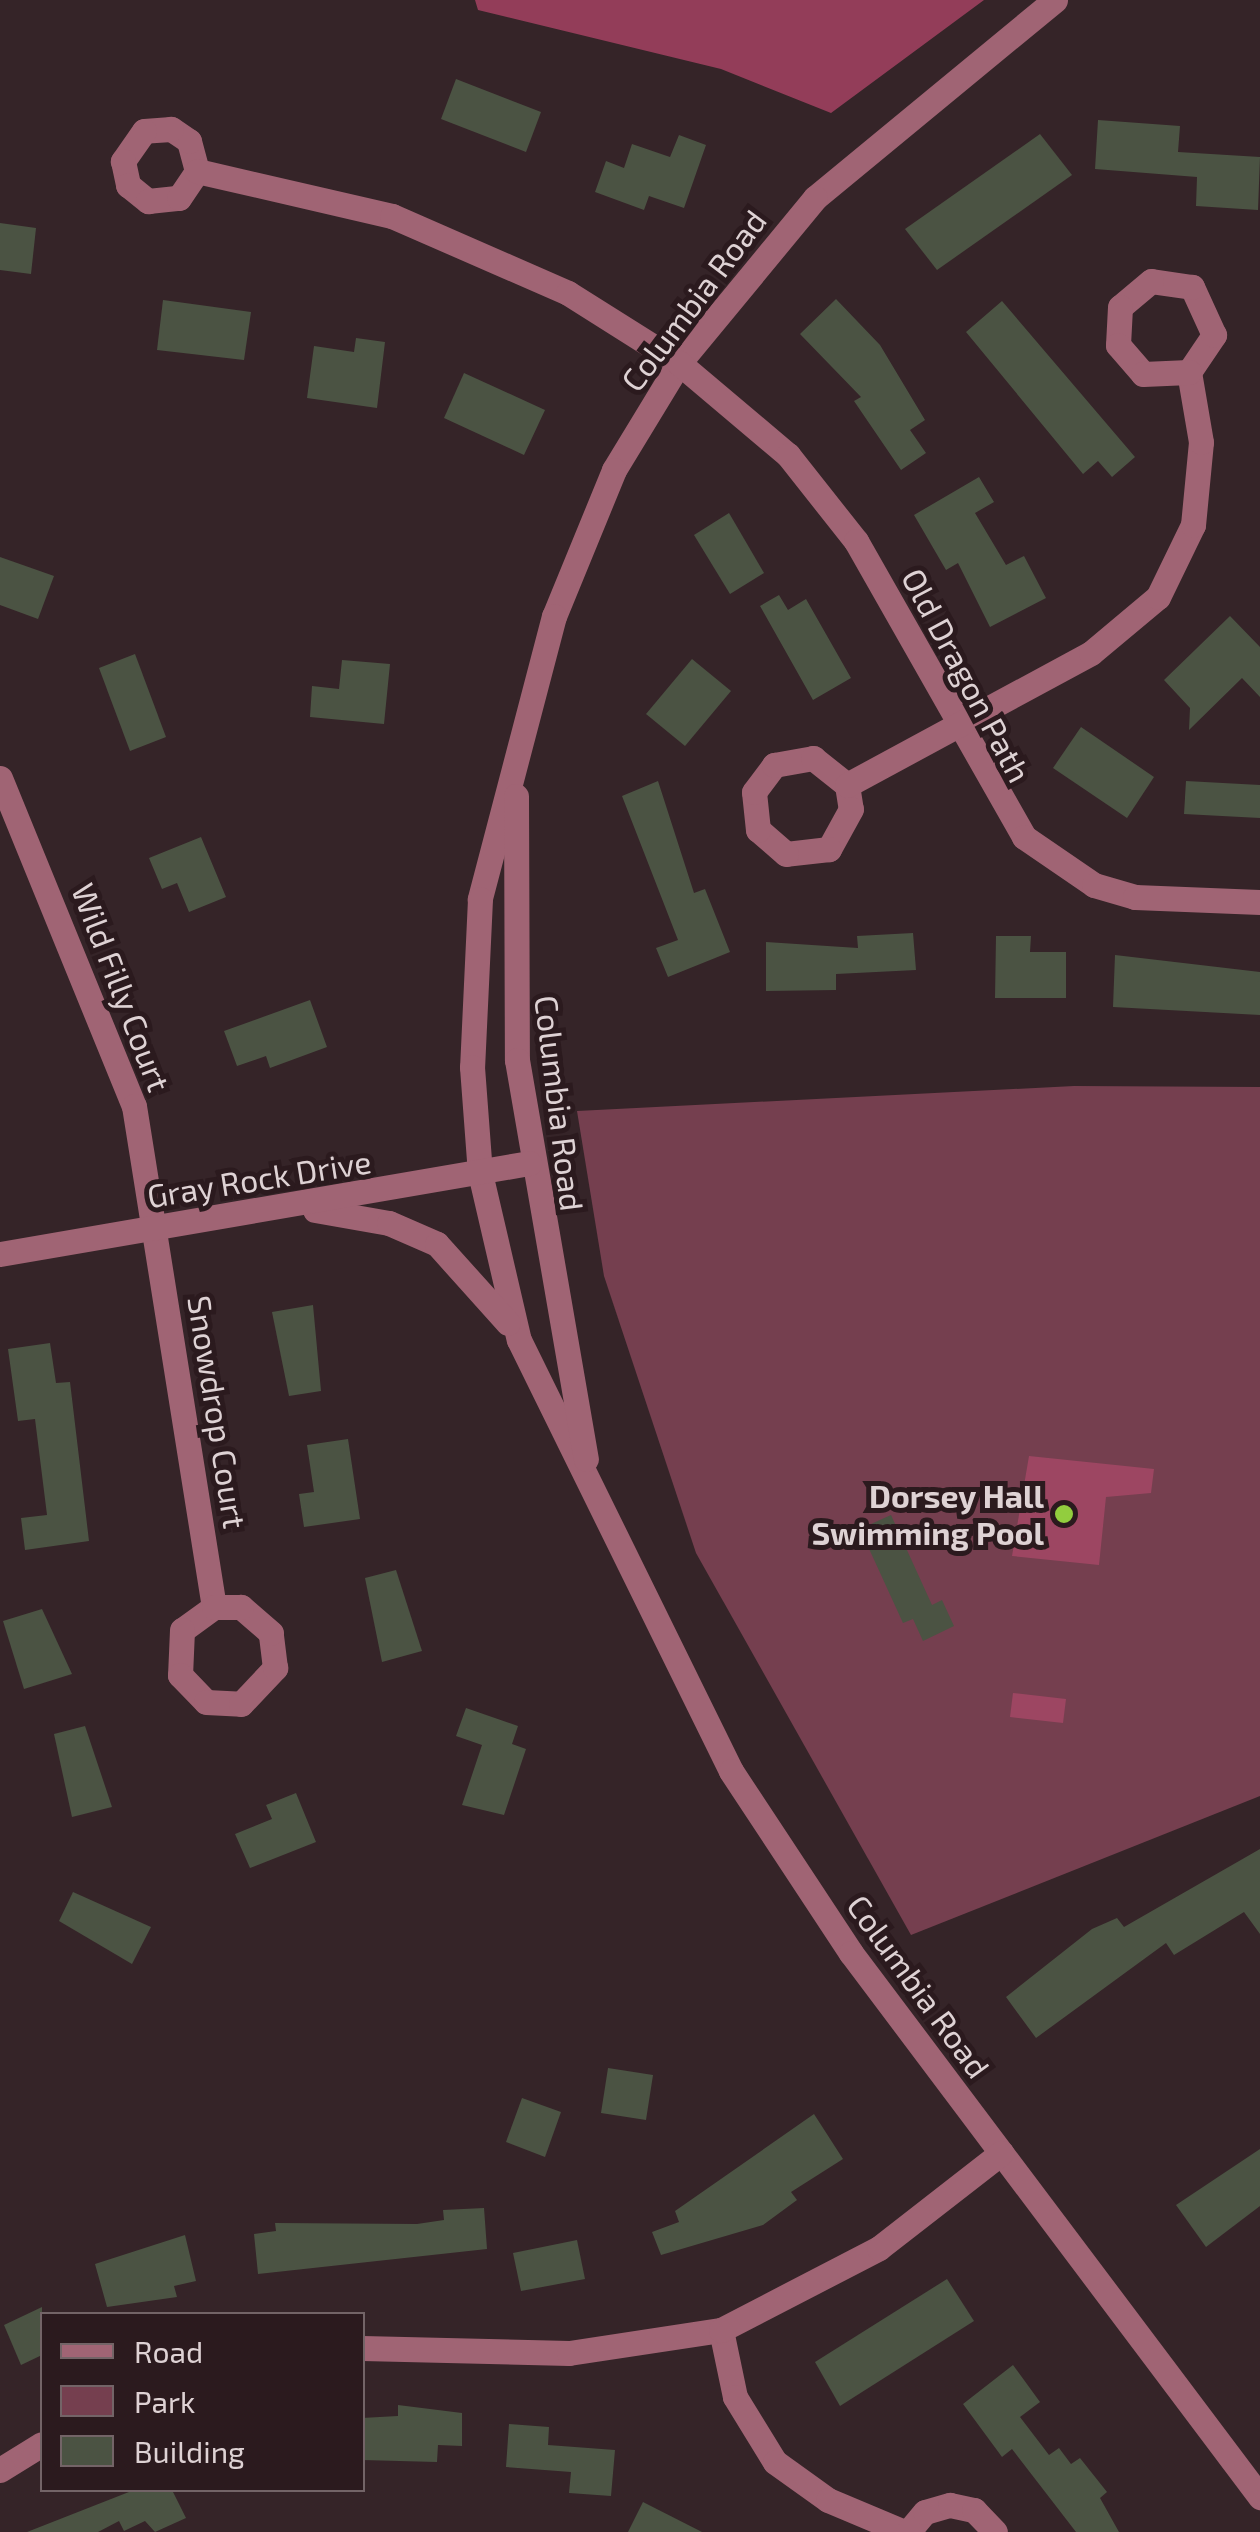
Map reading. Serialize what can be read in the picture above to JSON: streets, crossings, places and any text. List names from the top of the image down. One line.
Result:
{"streets":{"street":["Columbia Road","Old Dragon Path","Wild Filly Court","Gray Rock Drive","Snowdrop Court"]},"crossings":[["Columbia Road","Old Dragon Path"],["Columbia Road","Gray Rock Drive"],["Wild Filly Court","Gray Rock Drive"],["Wild Filly Court","Snowdrop Court"],["Gray Rock Drive","Snowdrop Court"]],"places":["Dorsey Hall Swimming Pool"],"legend":["Road","Park","Building"]}
